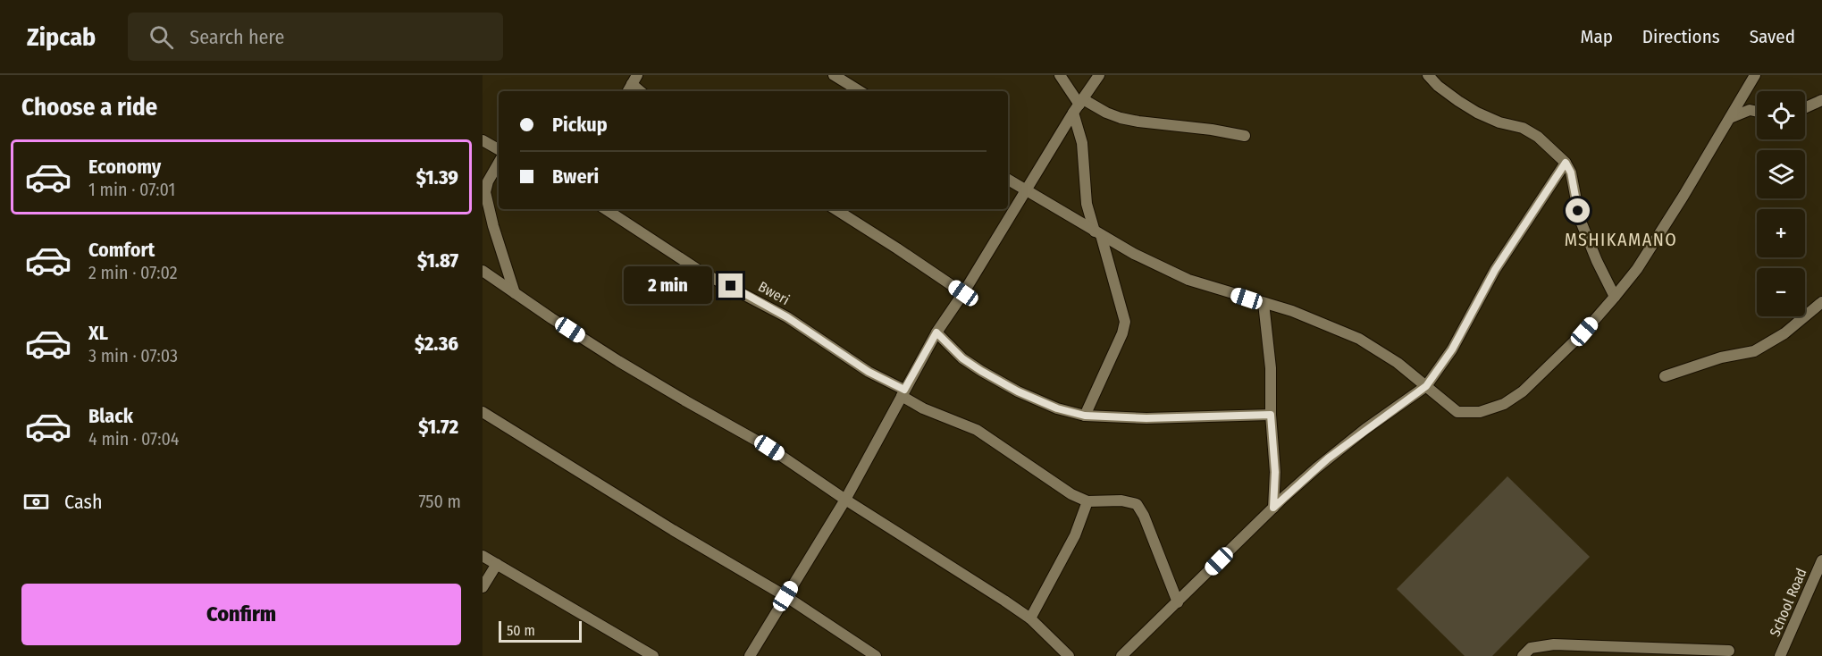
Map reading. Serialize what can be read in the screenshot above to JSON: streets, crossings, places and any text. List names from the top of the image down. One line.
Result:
{"streets":{"street":["Bweri","School Road"]},"districts":["MSHIKAMANO"],"scale_bar":"50 m","page":{"header":"Zipcab","search":"Search here","nav":["Map","Directions","Saved"],"heading":"Choose a ride","map_buttons":["+","−"],"banner":["Pickup","Bweri"],"list":[{"name":"Economy","note":"1 min · 07:01","value":"$1.39"},{"name":"Comfort","note":"2 min · 07:02","value":"$1.87"},{"name":"XL","note":"3 min · 07:03","value":"$2.36"},{"name":"Black","note":"4 min · 07:04","value":"$1.72"}],"bubble":"2 min","pay":["Cash","750 m"],"buttons":"Confirm","scale":"50 m"}}
